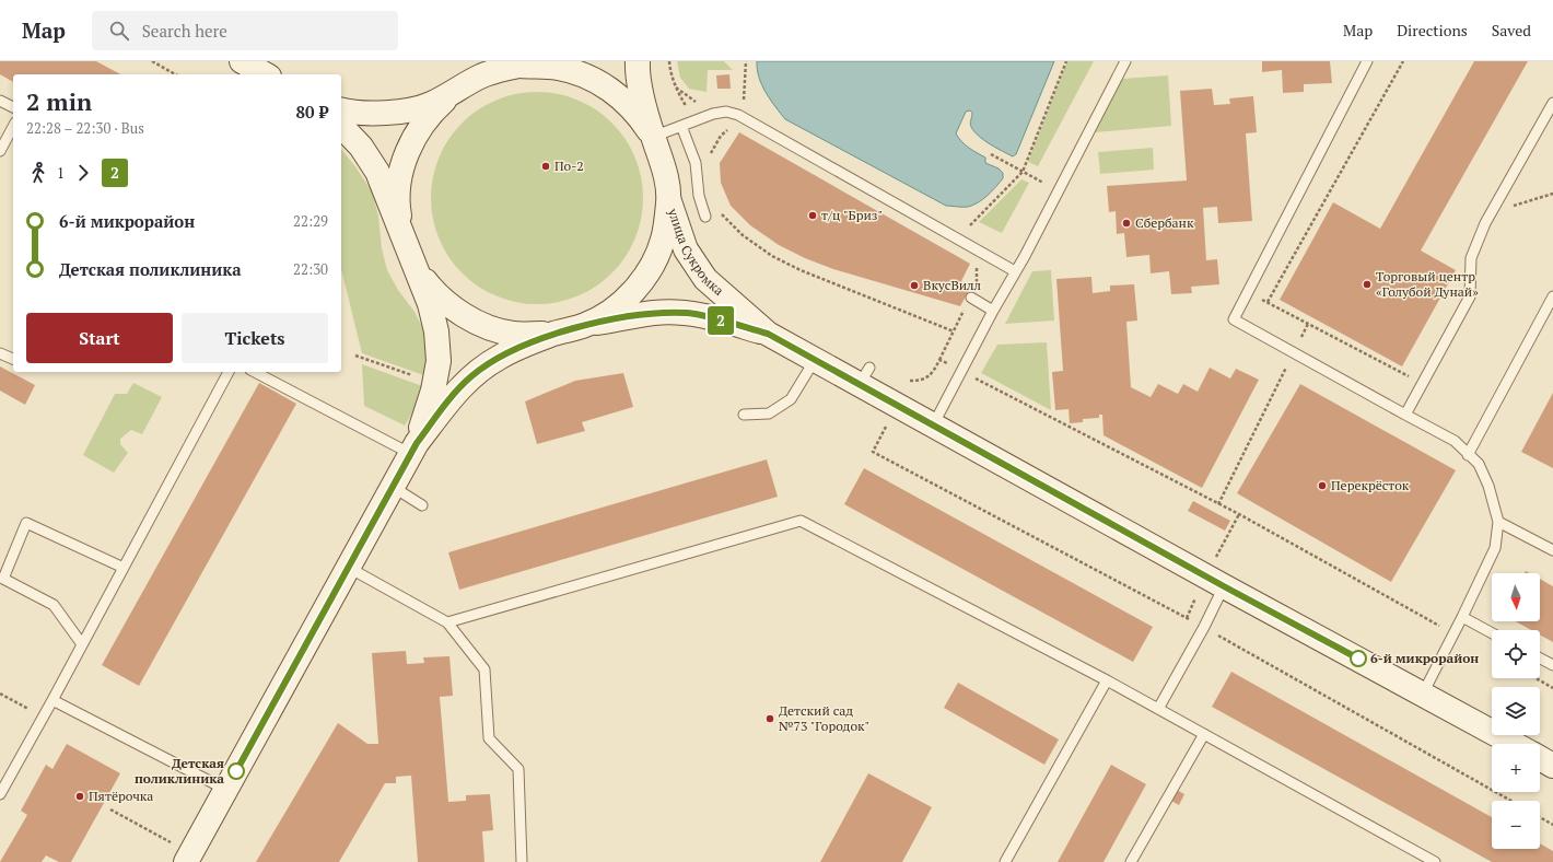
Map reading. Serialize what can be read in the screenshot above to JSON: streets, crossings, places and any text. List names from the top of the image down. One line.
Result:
{"streets":{"main road":["улица Сукромка"]},"places":["По-2","т/ц \"Бриз\"","Сбербанк","Торговый центр «Голубой Дунай»","ВкусВилл","Перекрёсток","6-й микрорайон","Детский сад №73 \"Городок\"","Детская поликлиника","Пятёрочка"],"lines":["bus line 2"],"north":"bottom","page":{"header":"Map","search":"Search here","nav":["Map","Directions","Saved"],"on_map":"2","heading":["2 min","22:28 – 22:30 · Bus","80 ₽"],"legs":["1","2"],"list":[{"name":"6-й микрорайон","value":"22:29"},{"name":"Детская поликлиника","value":"22:30"}],"buttons":["Start","Tickets"],"map_buttons":["+","−"]}}
